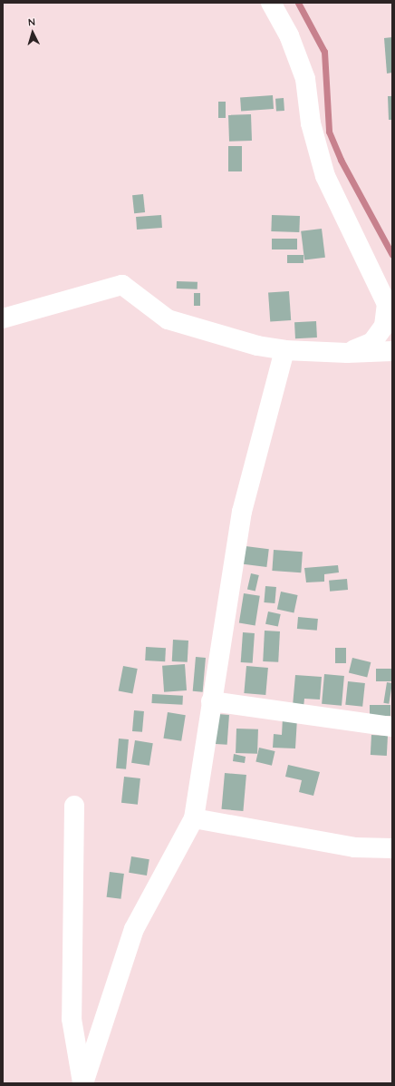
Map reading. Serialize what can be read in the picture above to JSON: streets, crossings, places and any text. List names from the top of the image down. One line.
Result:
{"north":"top"}
